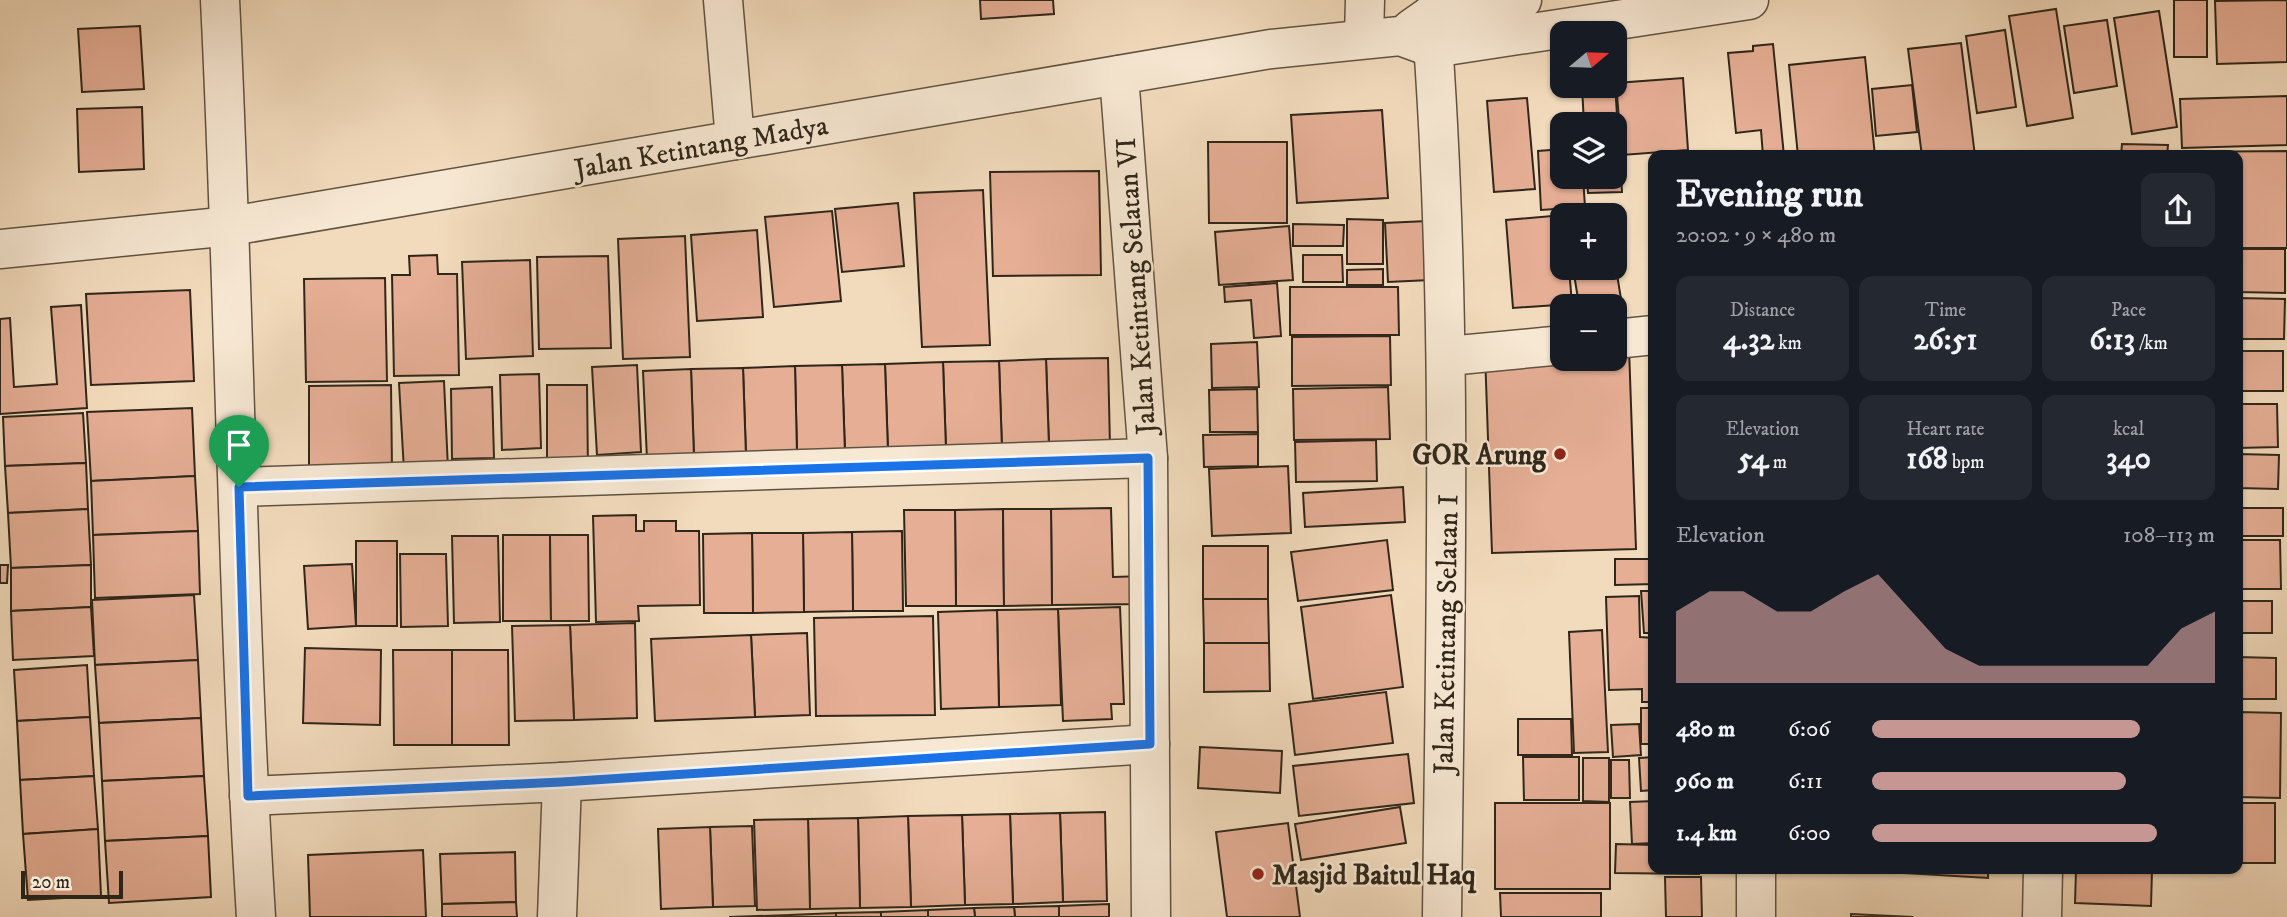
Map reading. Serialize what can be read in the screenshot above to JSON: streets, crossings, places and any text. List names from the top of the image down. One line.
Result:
{"streets":{"street":["Jalan Ketintang Madya","Jalan Ketintang Selatan VI","Jalan Ketintang Selatan I"]},"crossings":[["Jalan Ketintang Madya","Jalan Ketintang Selatan VI"],["Jalan Ketintang Madya","Jalan Ketintang Selatan I"]],"places":["GOR Arung","Masjid Baitul Haq"],"scale_bar":"20 m","north":"right","page":{"map_buttons":["+","−"],"heading":["Evening run","20:02 · 9 × 480 m"],"stats":[["Distance","4.32 km"],["Time","26:51"],["Pace","6:13 /km"],["Elevation","54 m"],["Heart rate","168 bpm"],["kcal","340"]],"chart":["Elevation","108–113 m"],"list":[{"name":"480 m","note":"6:06"},{"name":"960 m","note":"6:11"},{"name":"1.4 km","note":"6:00"}],"scale":"20 m"}}
